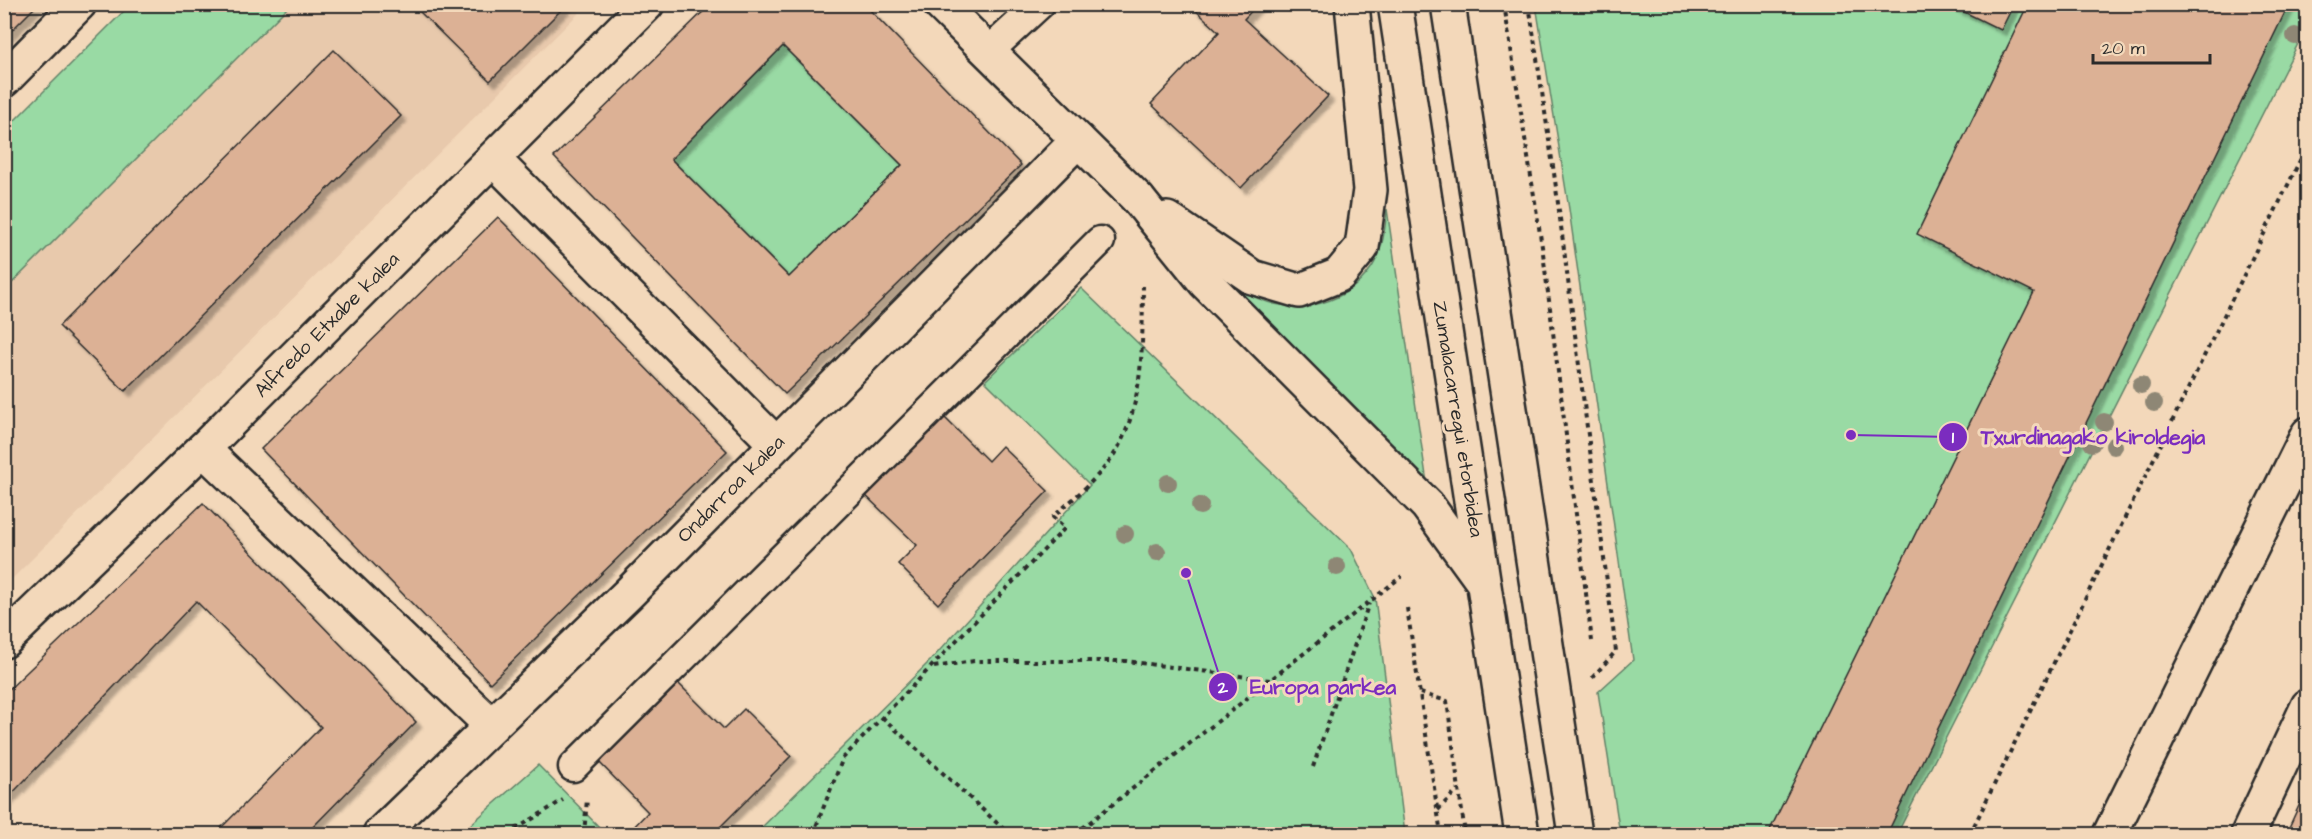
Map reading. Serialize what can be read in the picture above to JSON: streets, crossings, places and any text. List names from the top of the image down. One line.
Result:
{"streets":{"street":["Alfredo Etxabe kalea","Zumalacarregui etorbidea","Ondarroa kalea"]},"places":["Txurdinagako kiroldegia","Europa parkea"],"scale_bar":"20 m"}
